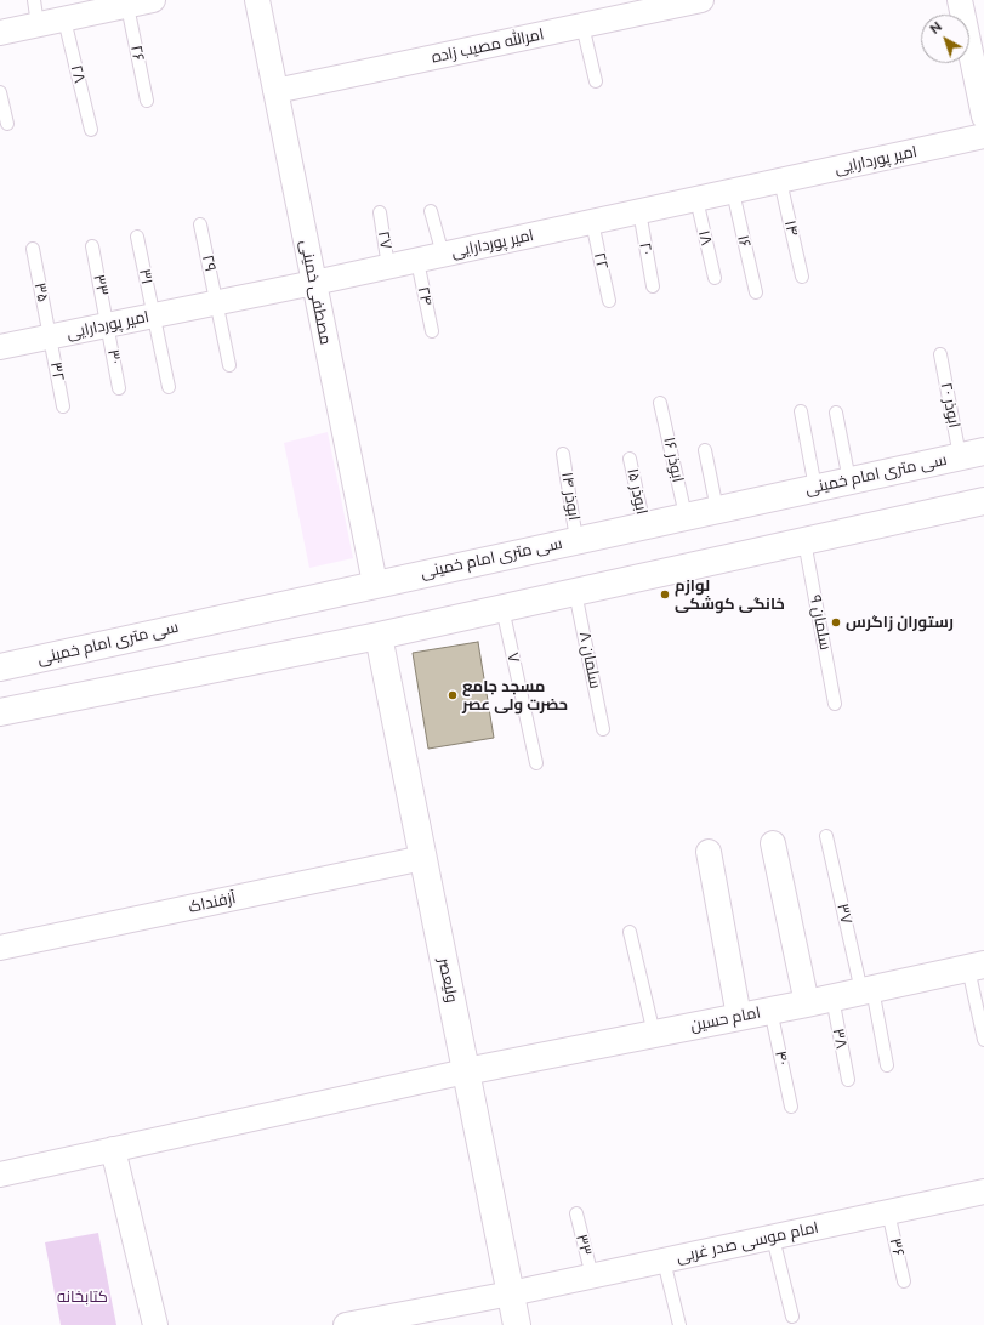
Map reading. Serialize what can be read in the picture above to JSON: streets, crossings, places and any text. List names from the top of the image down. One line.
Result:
{"streets":{"main road":["سی متری امام خمینی","وليعصر","امام حسین"],"street":["امرالله مصیب زاده","امیر پوردارایی","مصطفی خمینی","آزفنداک","امام موسی صدر غربی"],"lane":["۲۶","۲۸","۱۴","۱۸","۲۷","۱۶","۲۰","۲۲","۲۹","۳۱","۳۳","۳۵","۲۴","۳۰","۳۲","ابوذر ۲۰","ابوذر ۱۶","ابوذر ۱۵","ابوذر ۱۴","سلمان ۹","۷","سلمان ۸","۳۷","۳۸","۴۰","۳۶"]},"crossings":[["امرالله مصیب زاده","مصطفی خمینی"],["امیر پوردارایی","۱۴"],["امیر پوردارایی","۱۸"],["امیر پوردارایی","۲۷"],["امیر پوردارایی","۱۶"],["امیر پوردارایی","۲۰"],["امیر پوردارایی","۲۲"],["امیر پوردارایی","۲۹"],["امیر پوردارایی","۳۱"],["امیر پوردارایی","۳۳"],["امیر پوردارایی","۳۵"],["امیر پوردارایی","مصطفی خمینی"],["امیر پوردارایی","۲۴"],["امیر پوردارایی","۳۰"],["امیر پوردارایی","۳۲"],["۳۳","۳۰"],["۳۳","امام موسی صدر غربی"],["۳۵","۳۲"],["مصطفی خمینی","سی متری امام خمینی"],["ابوذر ۲۰","سی متری امام خمینی"],["ابوذر ۱۶","سی متری امام خمینی"],["سی متری امام خمینی","ابوذر ۱۵"],["سی متری امام خمینی","ابوذر ۱۴"],["آزفنداک","وليعصر"],["۳۷","امام حسین"],["وليعصر","امام حسین"],["وليعصر","امام موسی صدر غربی"],["امام حسین","۳۸"],["امام حسین","۴۰"],["امام موسی صدر غربی","۳۶"]],"parks":["کتابخانه"],"places":["لوازم خانگی کوشکی","رستوران زاگرس","مسجد جامع حضرت ولی عصر"],"north":"top left"}
